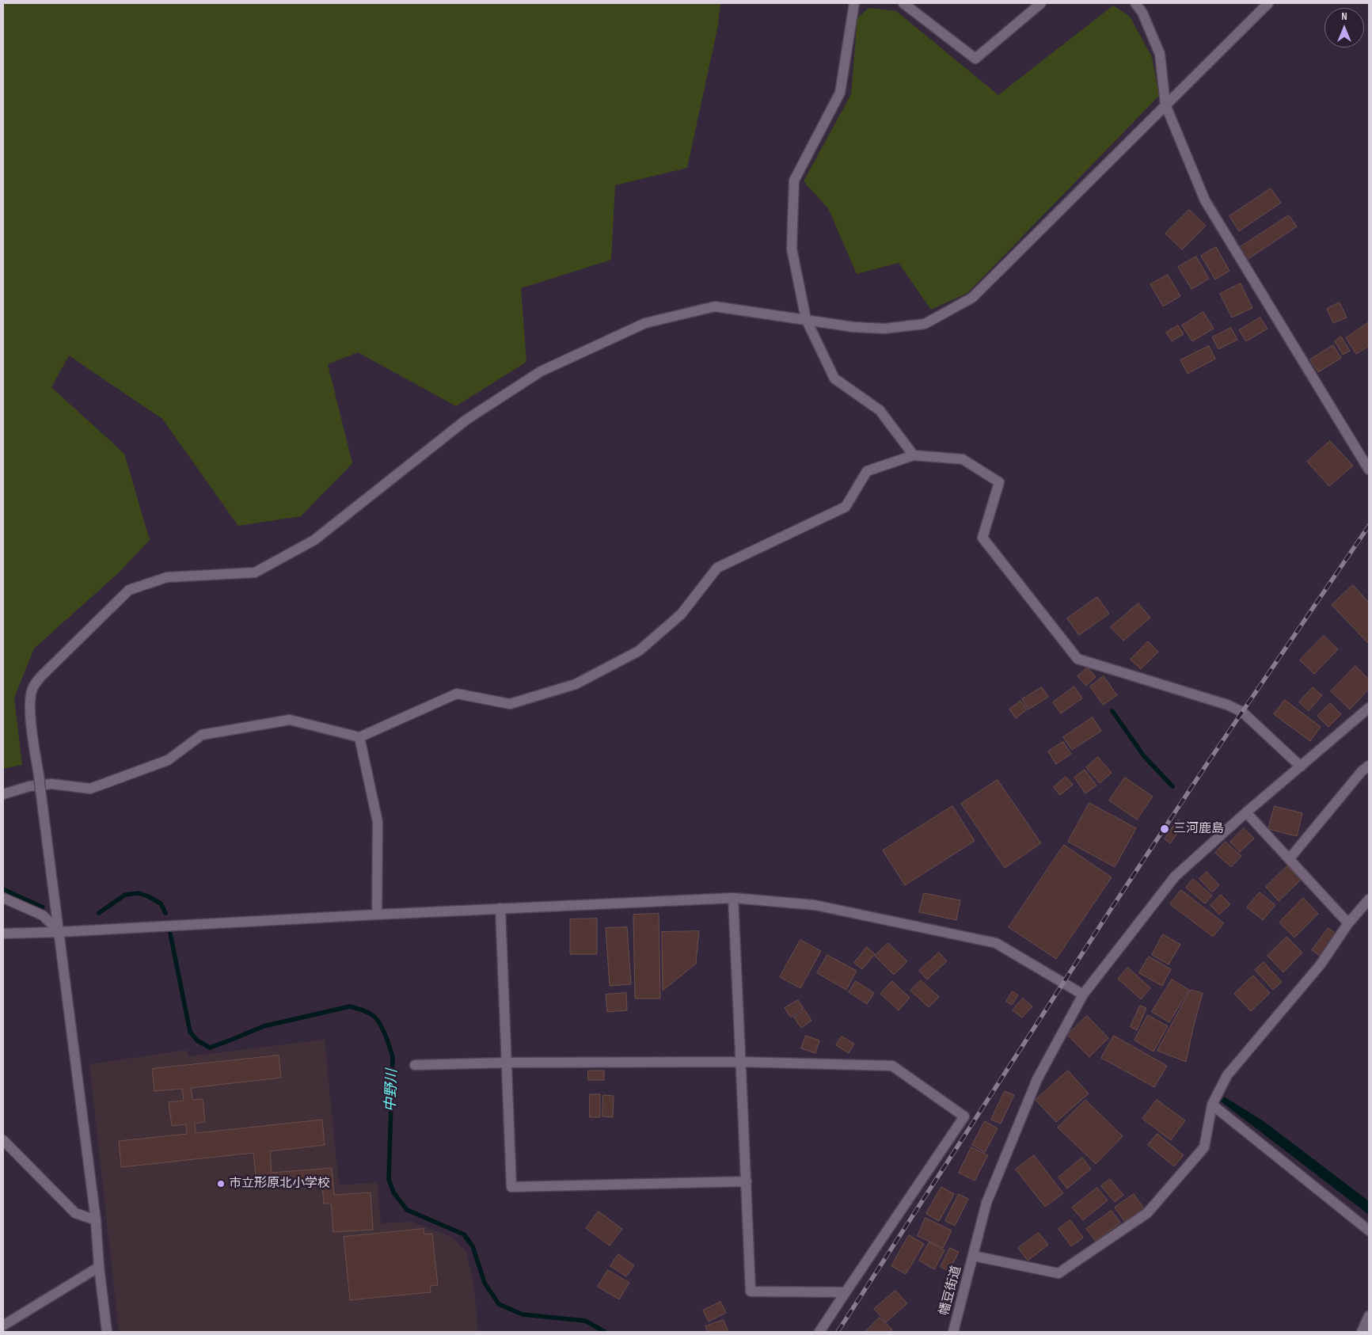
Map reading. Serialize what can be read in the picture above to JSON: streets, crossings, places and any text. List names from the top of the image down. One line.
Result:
{"streets":{"street":["幡豆街道"]},"water":["中野川"],"places":["三河鹿島","市立形原北小学校"],"north":"top"}
